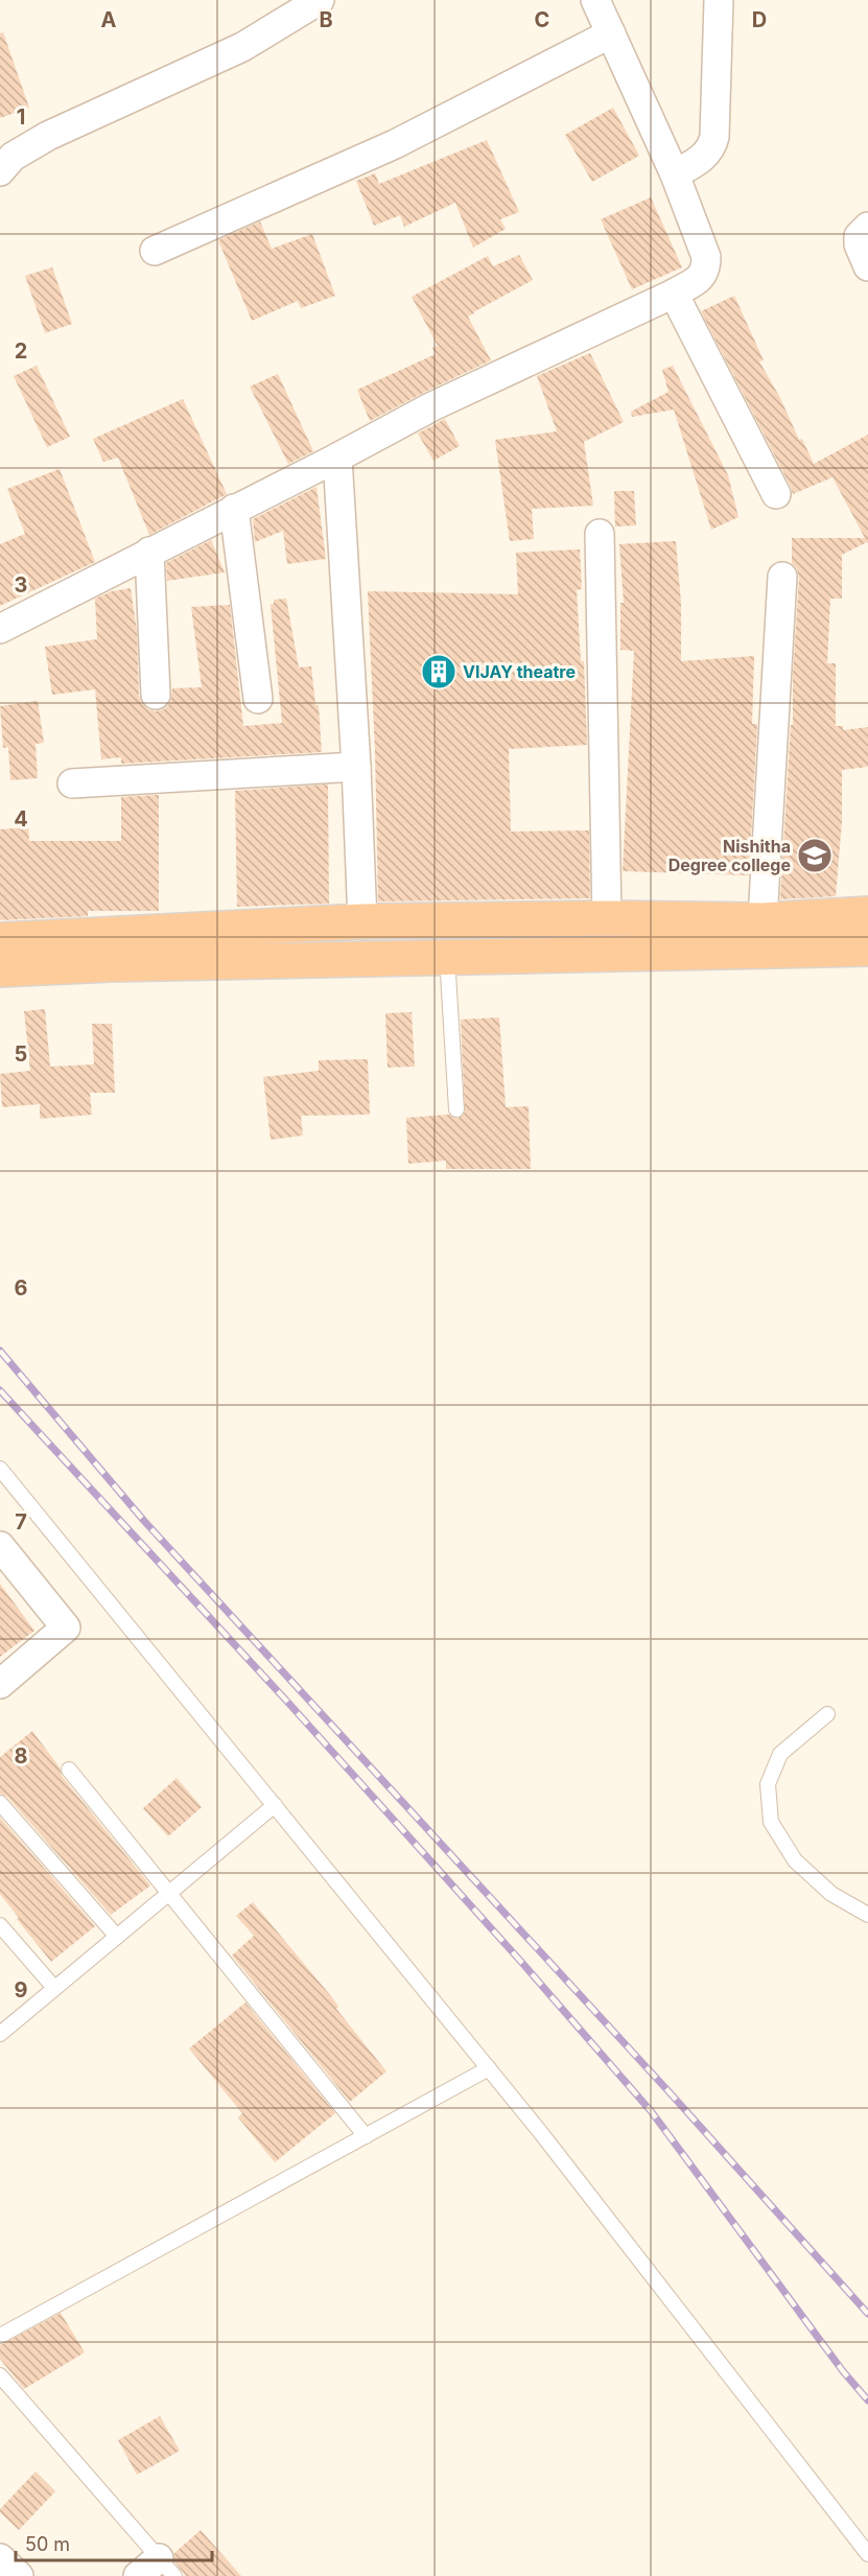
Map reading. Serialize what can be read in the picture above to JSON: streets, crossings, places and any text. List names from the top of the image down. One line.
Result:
{"places":{"building":["VIJAY theatre"],"school or university":["Nishitha Degree college"]},"scale_bar":"50 m","grid":{"columns":["A","B","C","D"],"rows":["1","2","3","4","5","6","7","8","9"]}}
